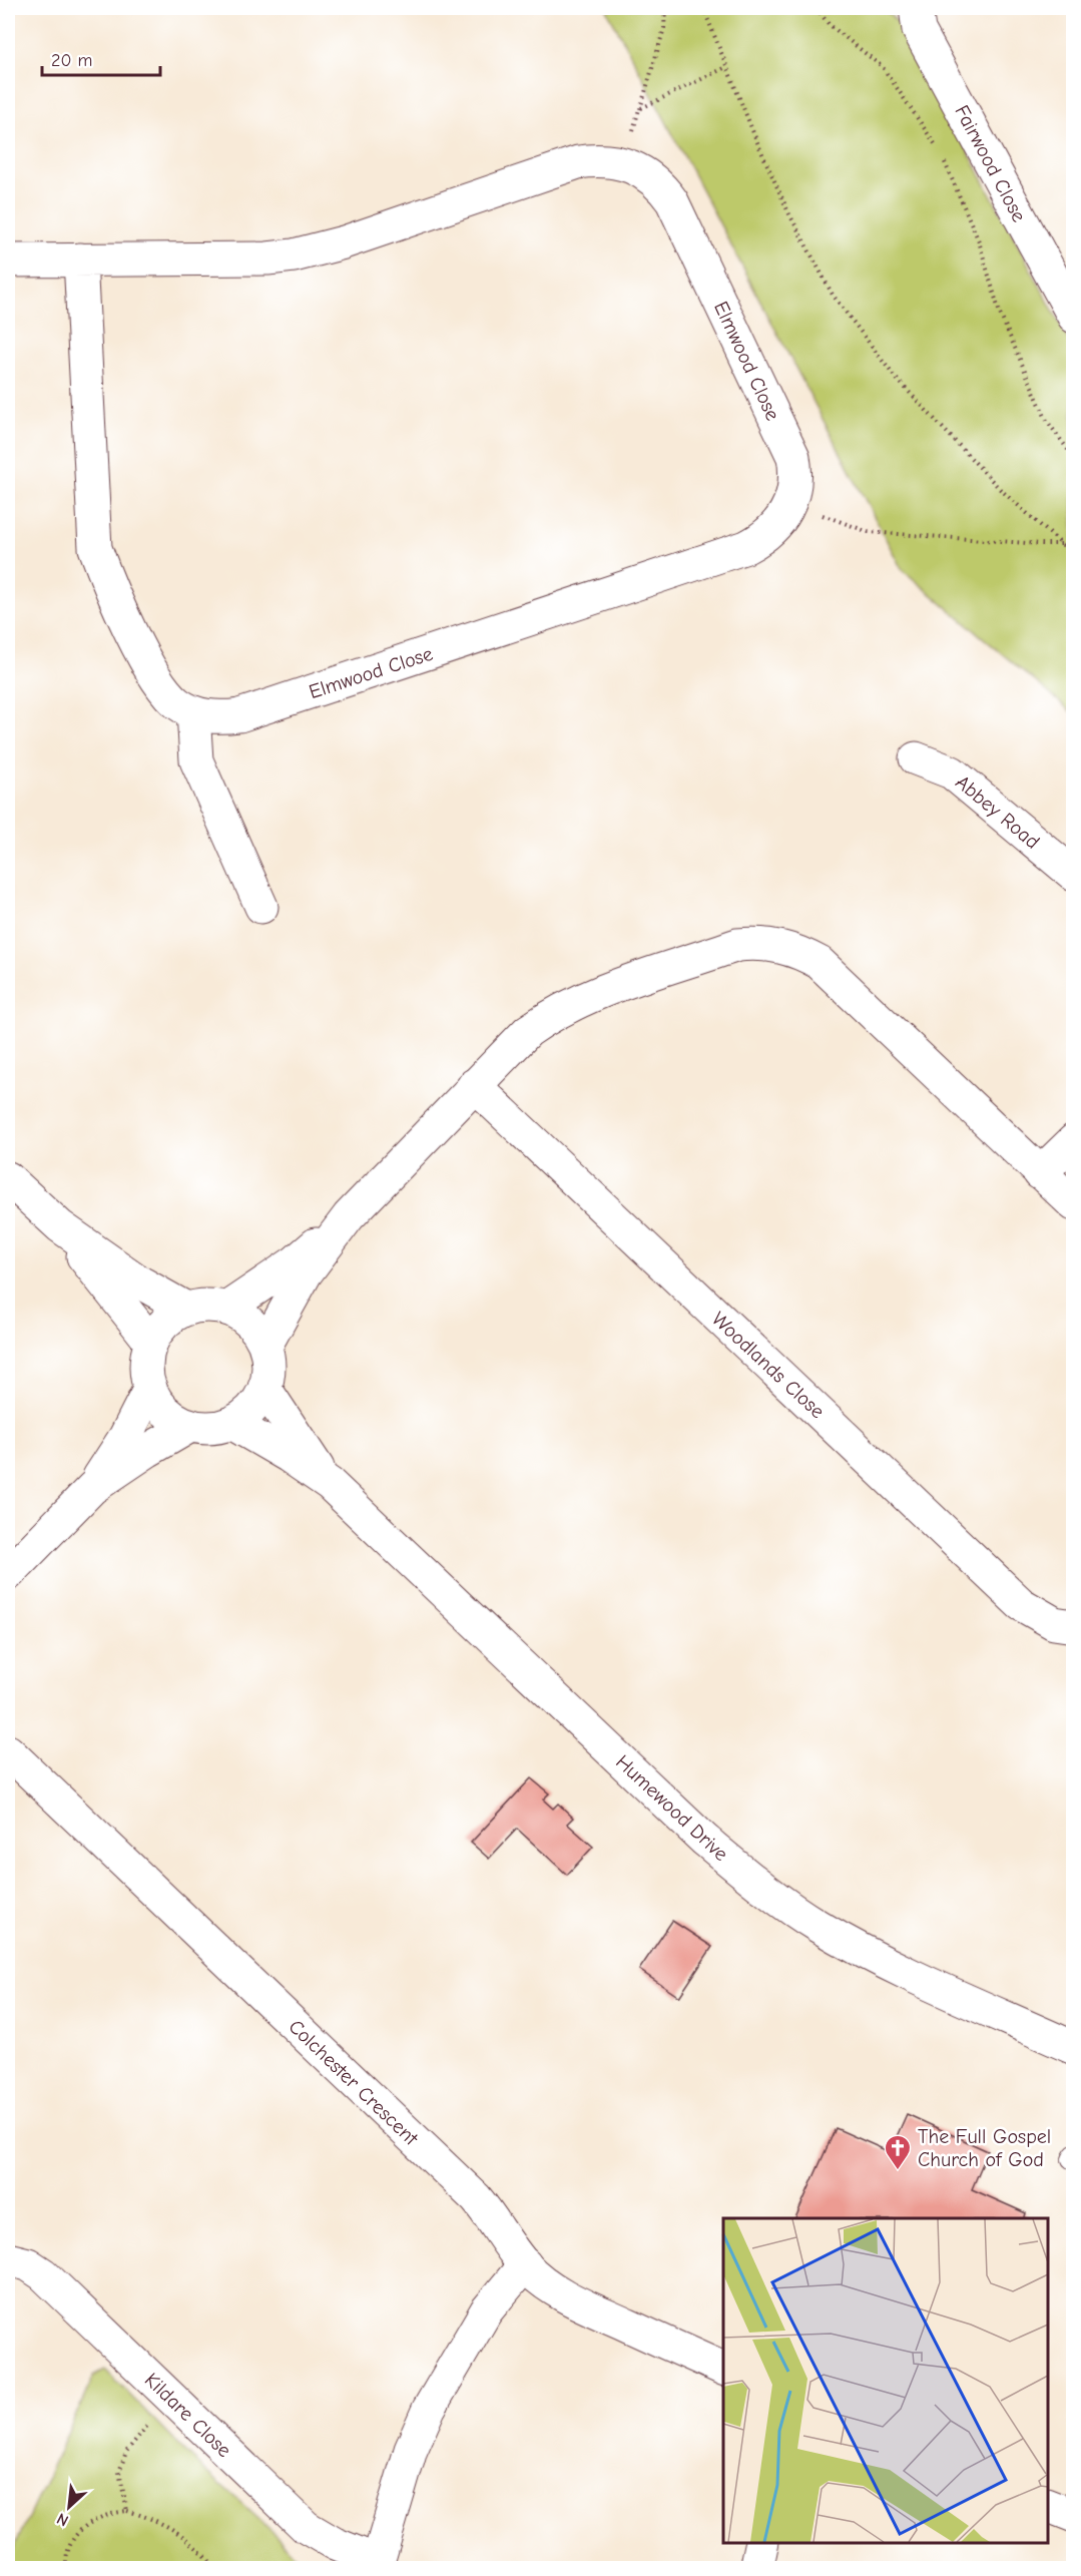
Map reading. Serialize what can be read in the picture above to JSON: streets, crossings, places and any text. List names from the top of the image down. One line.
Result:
{"streets":{"street":["Fairwood Close","Elmwood Close","Abbey Road","Woodlands Close","Humewood Drive","Colchester Crescent","Kildare Close"]},"crossings":[["Colchester Crescent","Kildare Close"]],"places":{"church":["The Full Gospel Church of God"]},"scale_bar":"20 m","north":"bottom left"}
